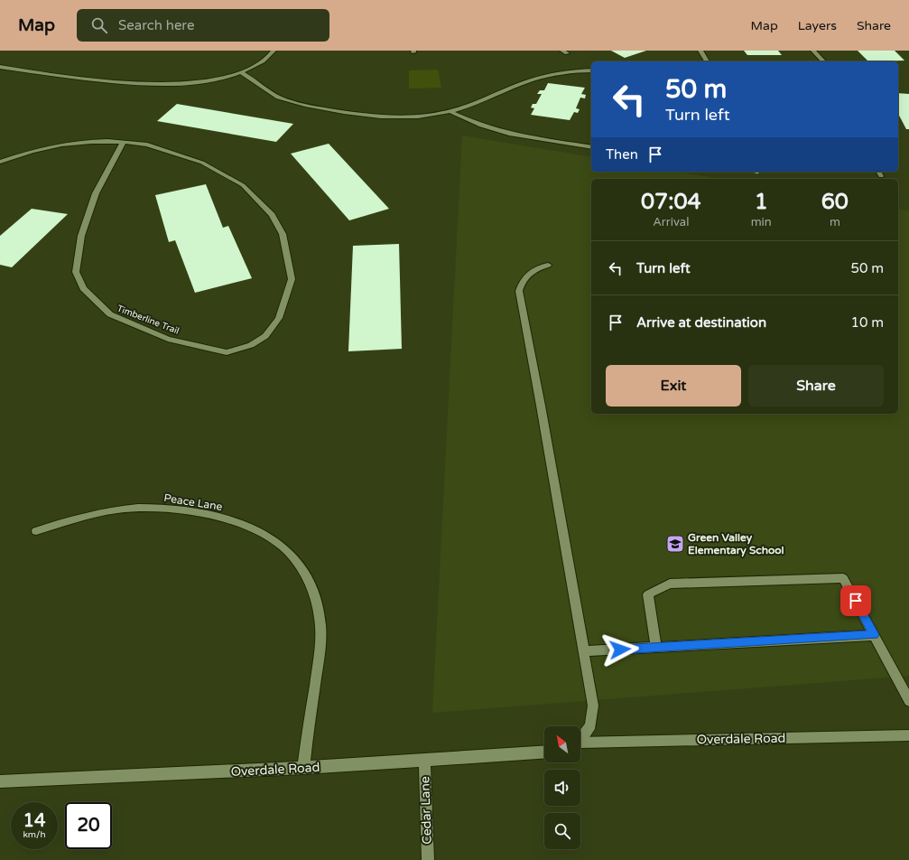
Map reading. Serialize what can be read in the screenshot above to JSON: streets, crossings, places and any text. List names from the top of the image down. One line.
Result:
{"streets":{"street":["Timberline Trail","Peace Lane","Overdale Road","Cedar Lane"]},"crossings":[["Peace Lane","Overdale Road"],["Overdale Road","Cedar Lane"]],"places":{"school or university":["Green Valley Elementary School"]},"north":"top left","page":{"header":"Map","search":"Search here","nav":["Map","Layers","Share"],"turn":["50 m","Turn left"],"then":"Then","eta":["07:04","Arrival","1","min","60","m"],"list":[{"name":"Turn left","value":"50 m"},{"name":"Arrive at destination","value":"10 m"}],"buttons":["Exit","Share"],"speed":"14 km/h","limit":"20"}}
